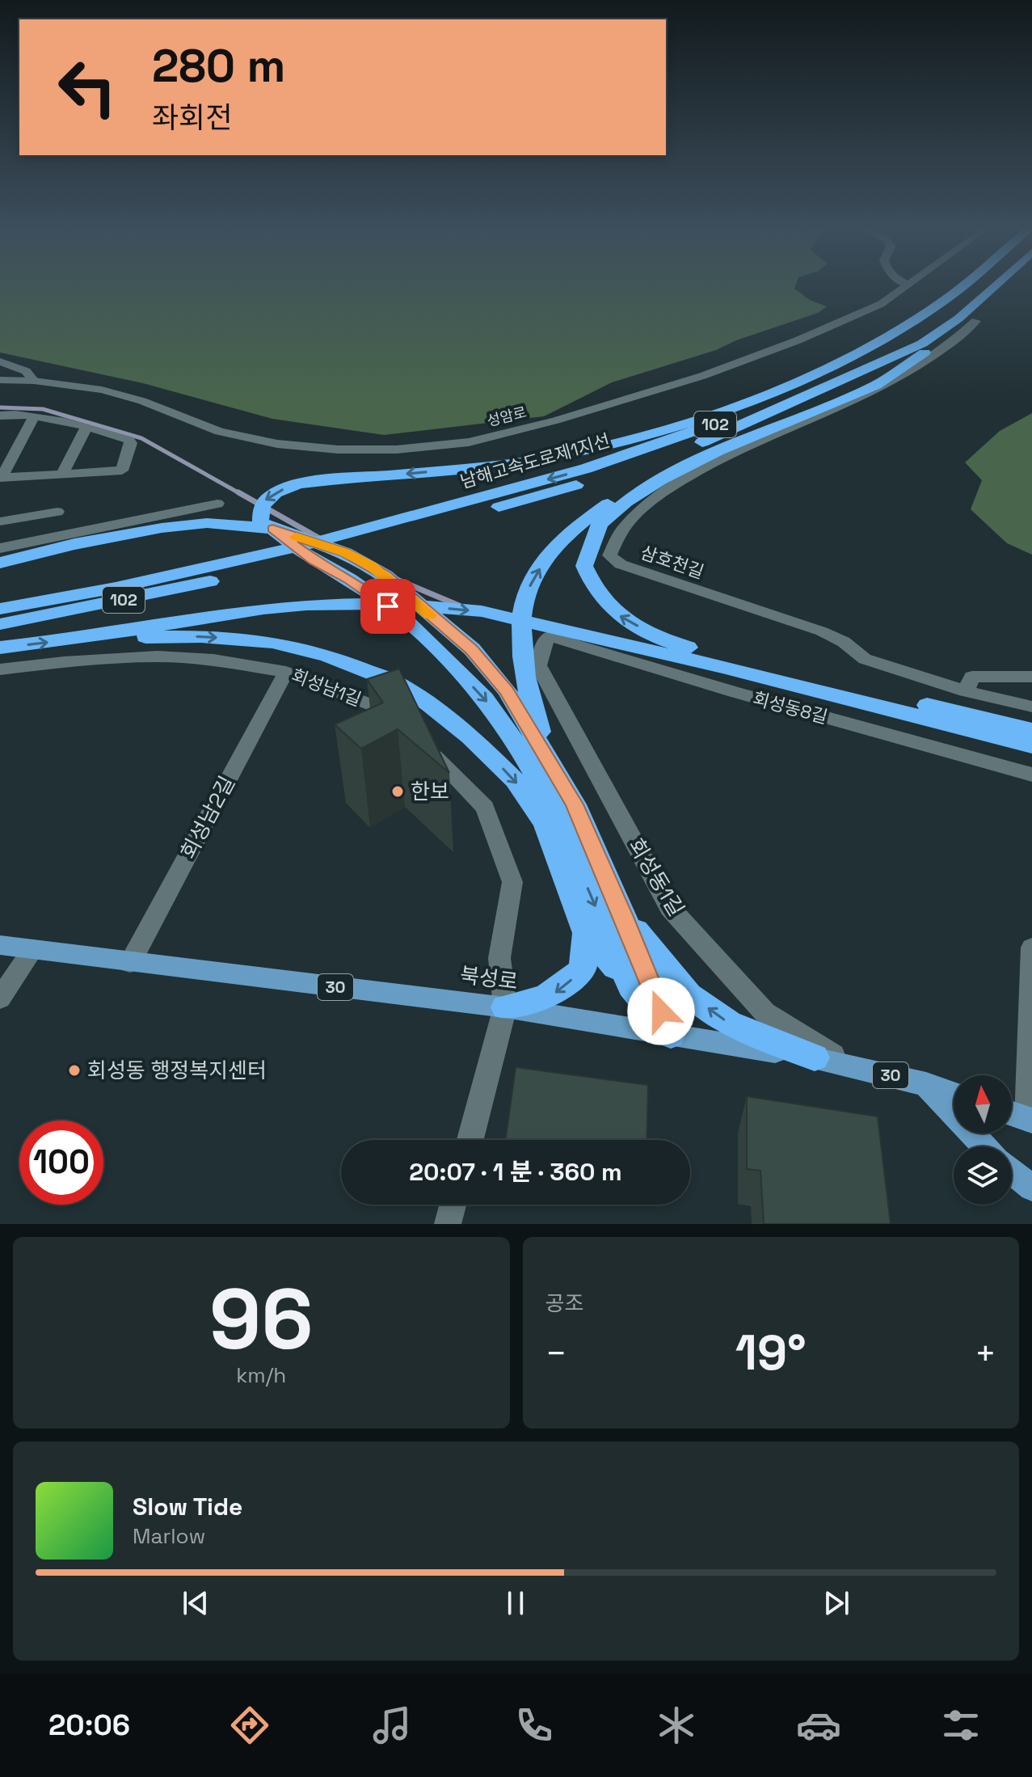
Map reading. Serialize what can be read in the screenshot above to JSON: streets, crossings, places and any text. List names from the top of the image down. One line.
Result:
{"streets":{"highway":["102","남해고속도로제1지선"],"main road":["북성로","30"],"street":["성암로","삼호천길","회성남1길","회성동8길","회성남2길","회성동1길"]},"crossings":[["회성남1길","회성남2길"],["회성동8길","회성동1길"],["회성남2길","북성로"],["회성동1길","북성로"]],"places":["한보","회성동 행정복지센터"],"north":"top","page":{"turn":["280 m","좌회전"],"limit":"100","trip":"20:07 · 1 분 · 360 m","tile":[["96","km/h"],"공조"],"heat":["−","19°","+"],"song":["Slow Tide","Marlow"],"tabs":"20:06"}}
